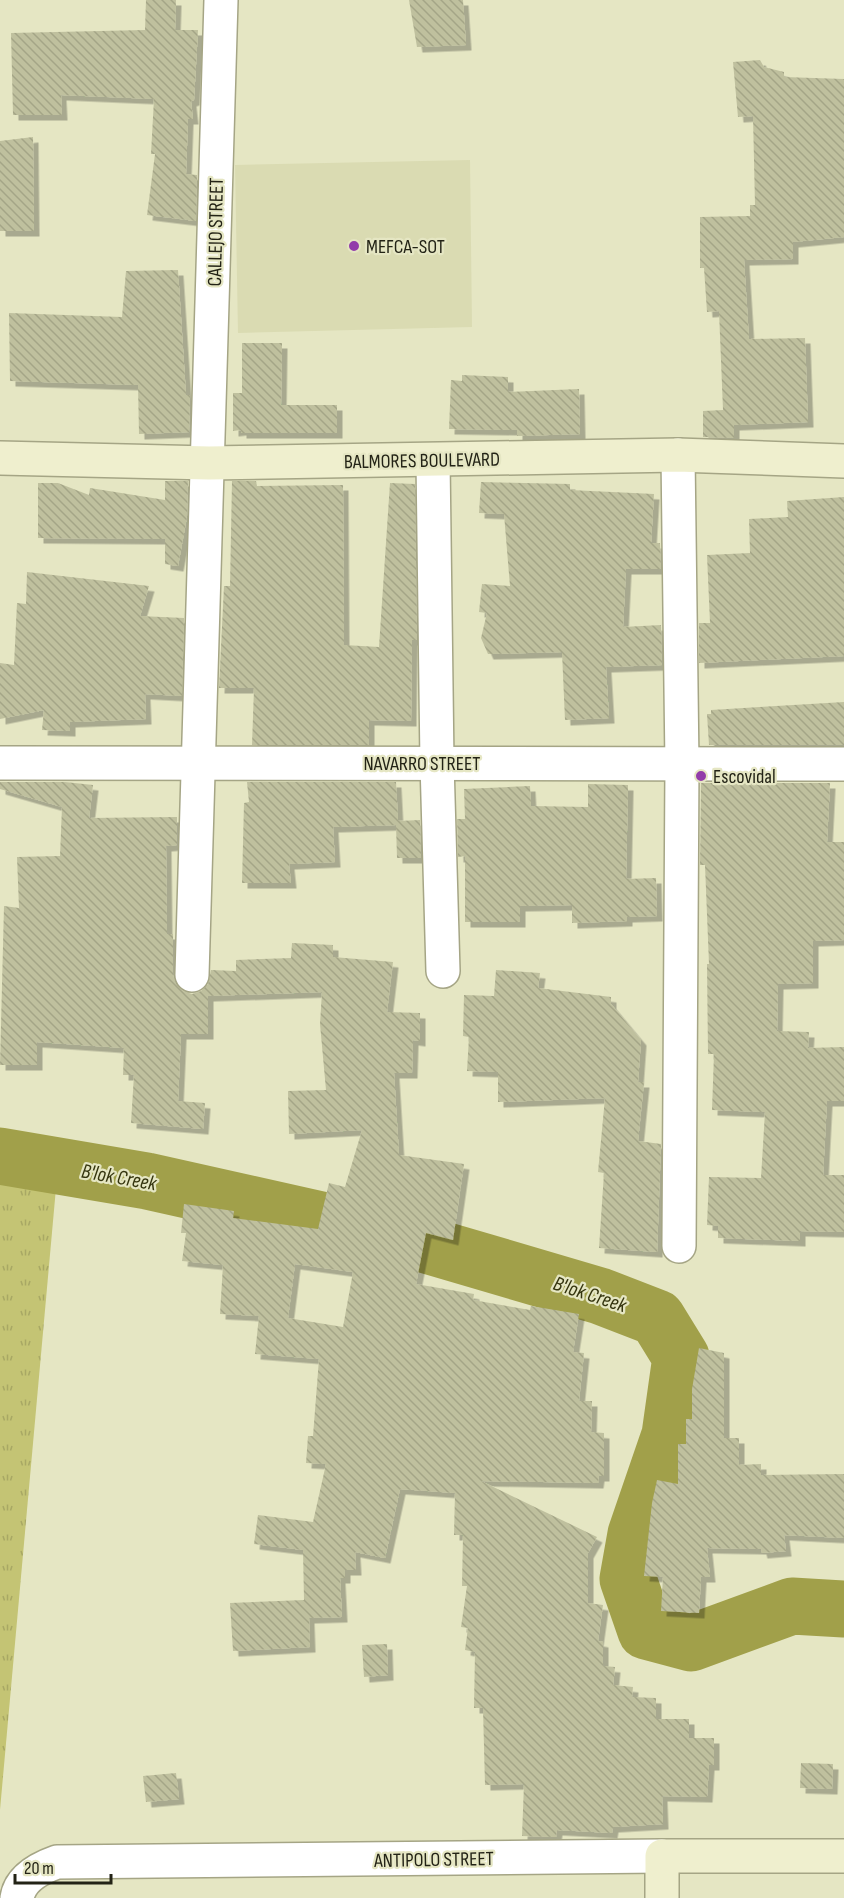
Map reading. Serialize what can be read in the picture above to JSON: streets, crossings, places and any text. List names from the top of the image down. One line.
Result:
{"streets":{"main road":["BALMORES BOULEVARD","ANTIPOLO STREET"],"street":["CALLEJO STREET","NAVARRO STREET"]},"crossings":[["CALLEJO STREET","BALMORES BOULEVARD"],["CALLEJO STREET","NAVARRO STREET"]],"water":["B'lok Creek"],"places":["MEFCA-SOT","Escovidal"],"scale_bar":"20 m"}
